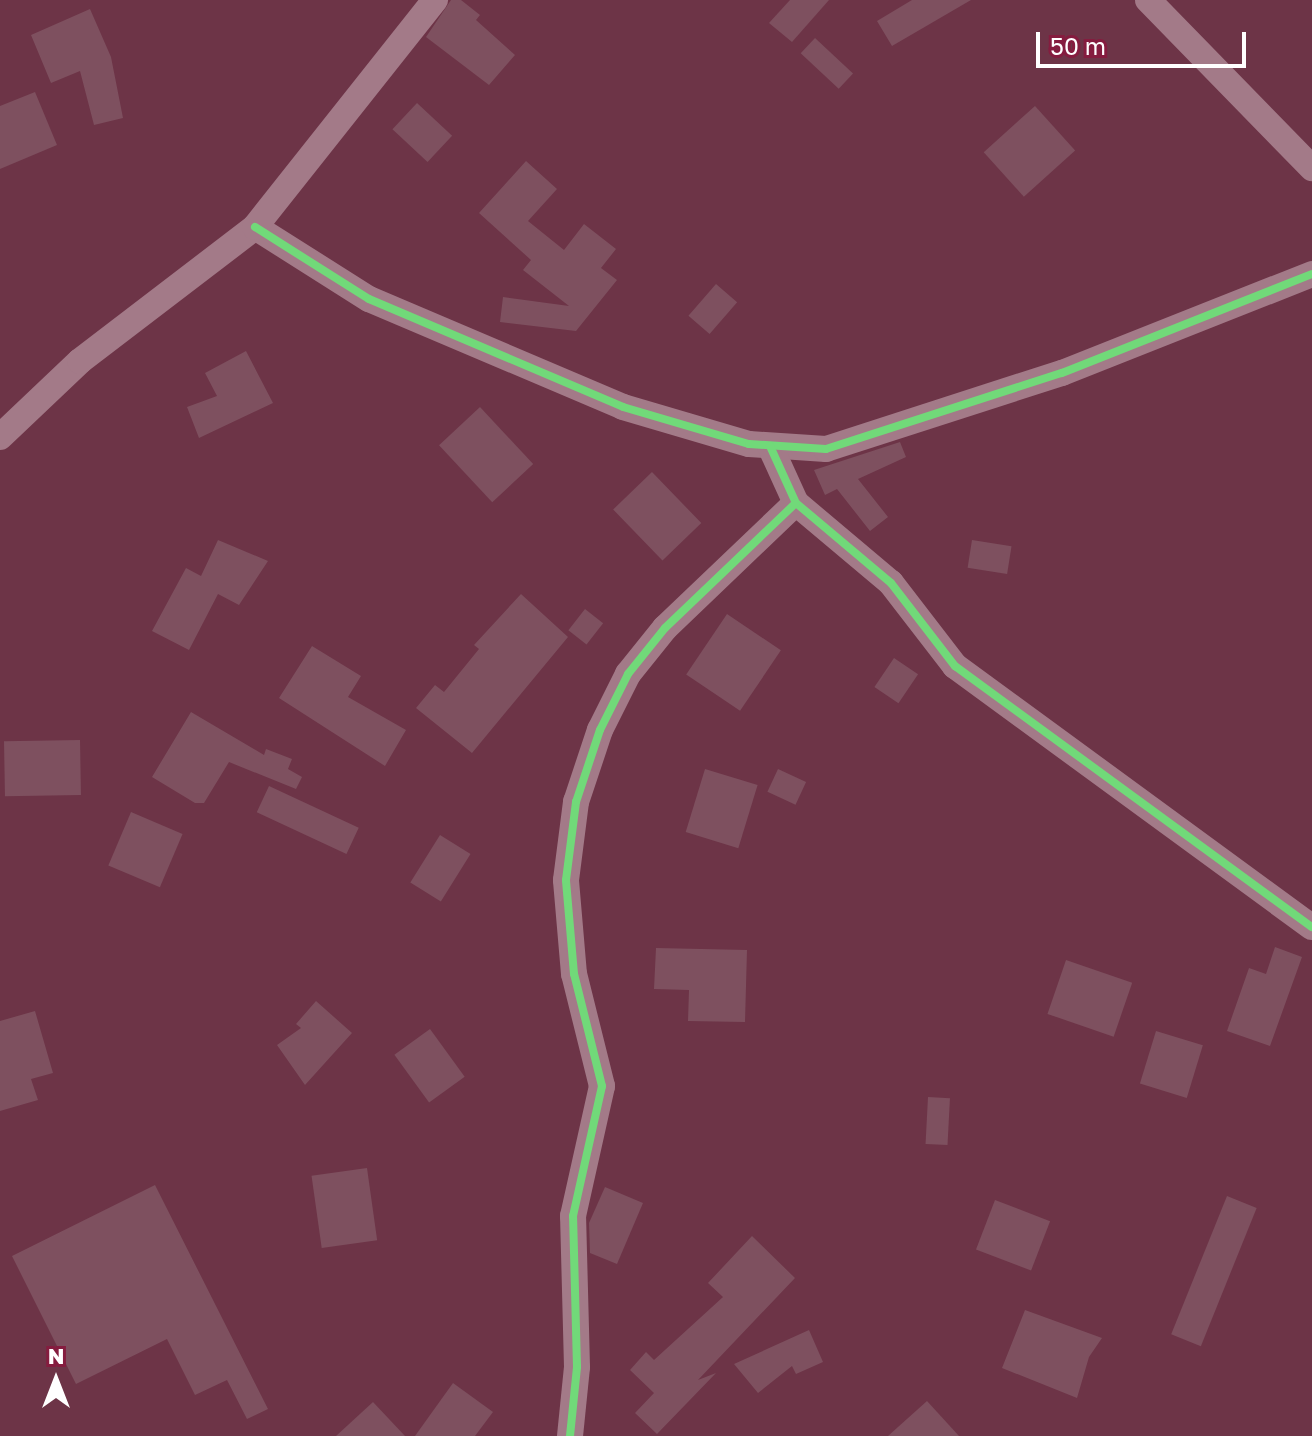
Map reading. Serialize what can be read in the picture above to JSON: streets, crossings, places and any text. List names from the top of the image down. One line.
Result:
{"scale_bar":"50 m","north":"top"}
